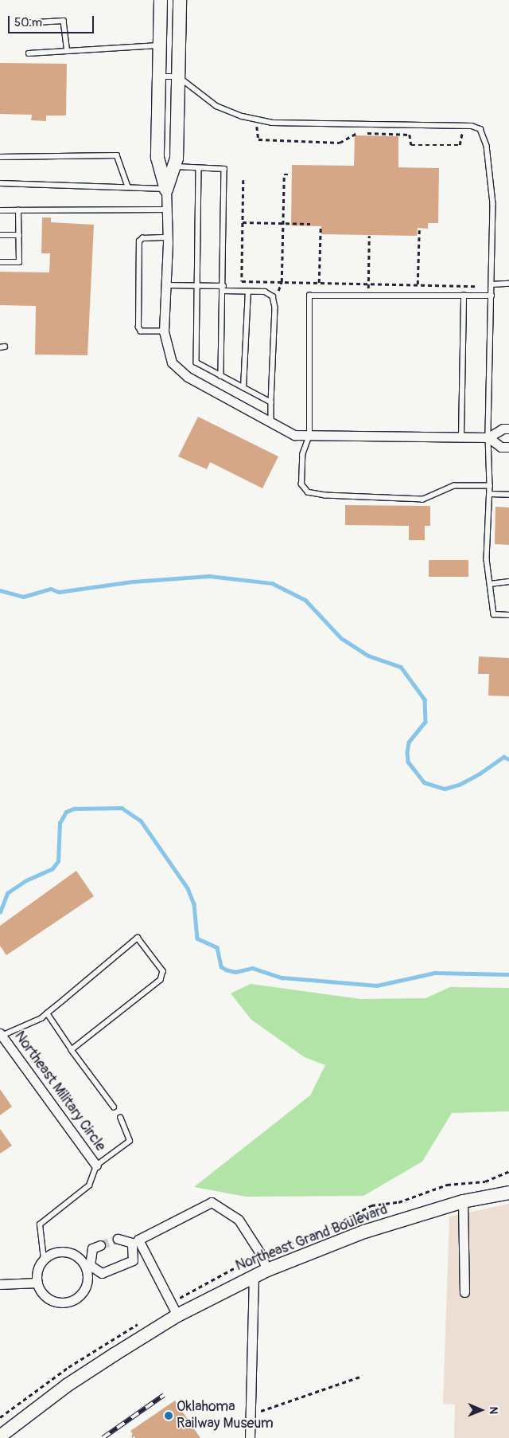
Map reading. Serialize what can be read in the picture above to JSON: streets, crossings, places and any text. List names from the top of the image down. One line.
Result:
{"streets":{"street":["Northeast Military Circle","Northeast Grand Boulevard"]},"places":["Oklahoma Railway Museum"],"scale_bar":"50 m","north":"right"}
